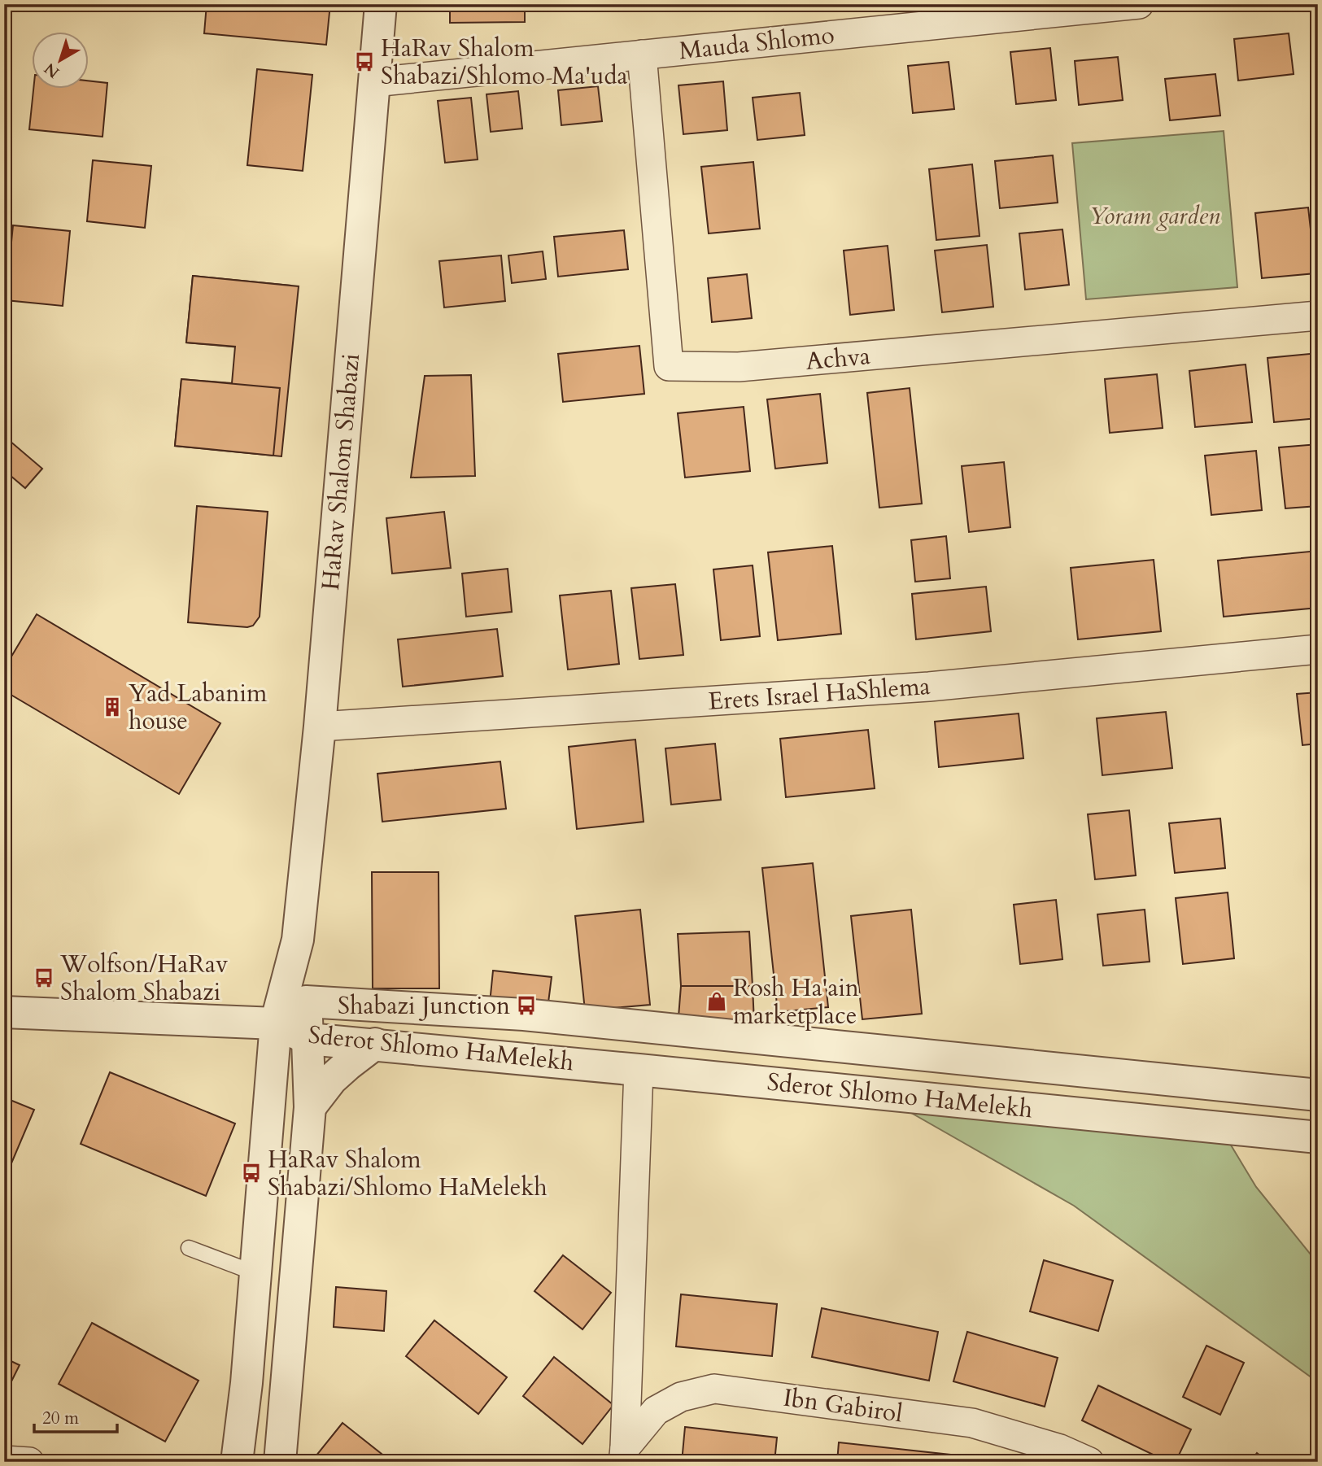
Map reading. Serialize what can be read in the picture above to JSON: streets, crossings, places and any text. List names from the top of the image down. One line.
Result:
{"streets":{"street":["Mauda Shlomo","Achva","HaRav Shalom Shabazi","Erets Israel HaShlema","Sderot Shlomo HaMelekh","Ibn Gabirol"]},"crossings":[["Mauda Shlomo","Achva"],["Mauda Shlomo","HaRav Shalom Shabazi"],["HaRav Shalom Shabazi","Erets Israel HaShlema"],["HaRav Shalom Shabazi","Sderot Shlomo HaMelekh"]],"parks":["Yoram garden"],"places":{"bus stop":["HaRav Shalom Shabazi/Shlomo Ma'uda","Wolfson/HaRav Shalom Shabazi","Shabazi Junction","HaRav Shalom Shabazi/Shlomo HaMelekh"],"building":["Yad Labanim house"],"shop":["Rosh Ha'ain marketplace"]},"scale_bar":"20 m","north":"bottom left"}
